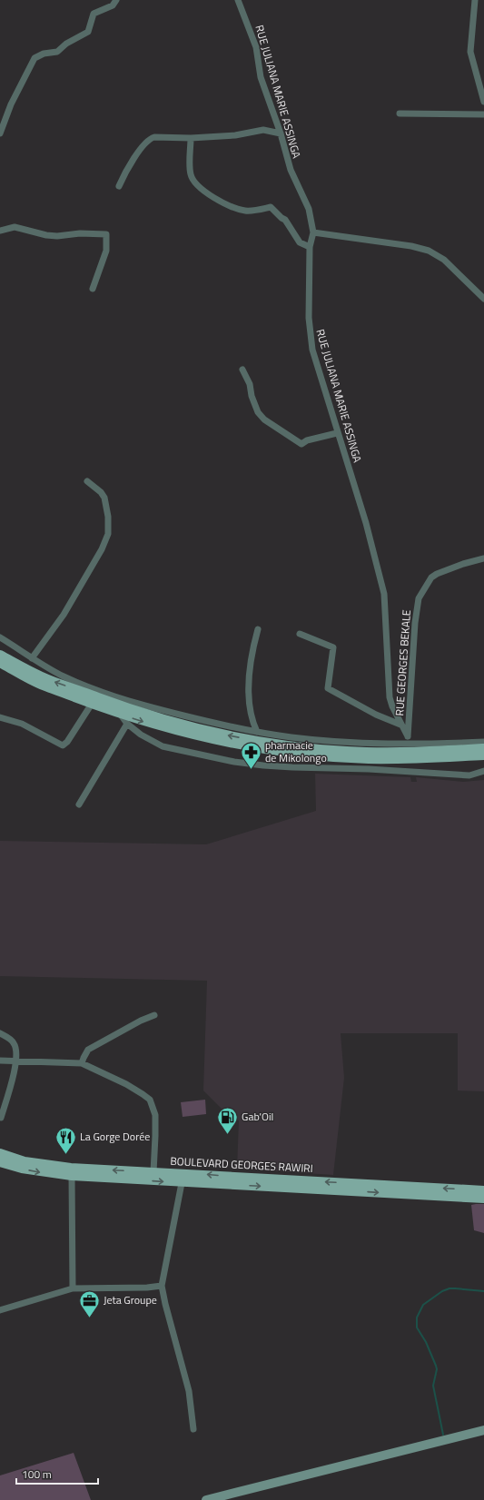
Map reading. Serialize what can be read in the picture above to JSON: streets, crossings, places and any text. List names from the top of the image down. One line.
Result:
{"streets":{"main road":["BOULEVARD GEORGES RAWIRI"],"street":["RUE JULIANA MARIE ASSINGA","RUE GEORGES BEKALE"]},"crossings":[["RUE JULIANA MARIE ASSINGA","RUE GEORGES BEKALE"]],"places":{"pharmacy":["pharmacie de Mikolongo"],"fuel station":["Gab'Oil"],"restaurant":["La Gorge Dorée"],"office":["Jeta Groupe"]},"scale_bar":"100 m"}
